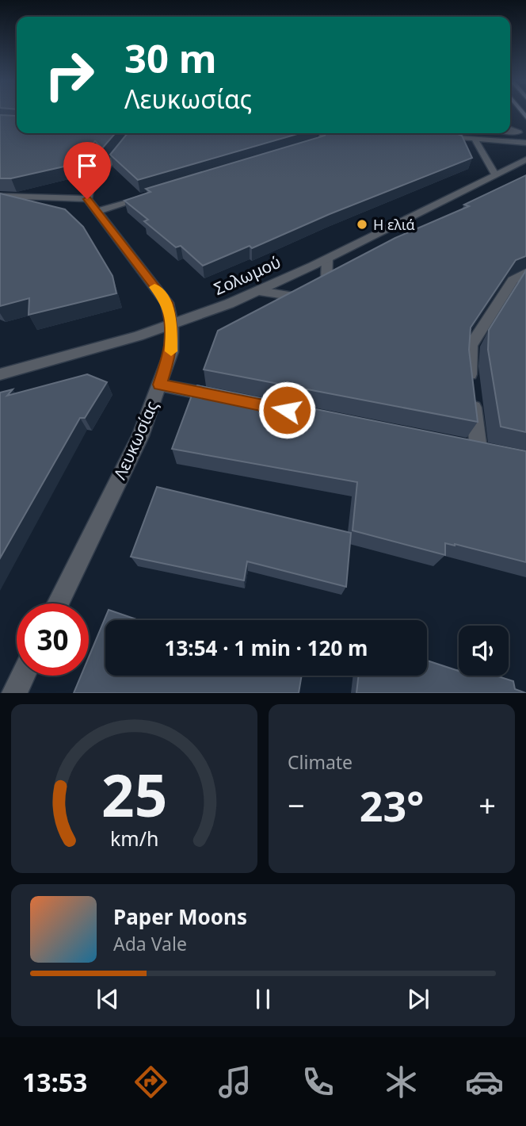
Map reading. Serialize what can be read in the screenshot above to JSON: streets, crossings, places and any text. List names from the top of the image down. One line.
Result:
{"streets":{"street":["Σολωμού","Λευκωσίας"]},"crossings":[["Σολωμού","Λευκωσίας"]],"places":["Η ελιά"],"page":{"turn":["30 m","Λευκωσίας"],"limit":"30","trip":"13:54 · 1 min · 120 m","tile":"Climate","heat":["−","23°","+"],"song":["Paper Moons","Ada Vale"],"tabs":"13:53","gauge":["25","km/h"]}}
